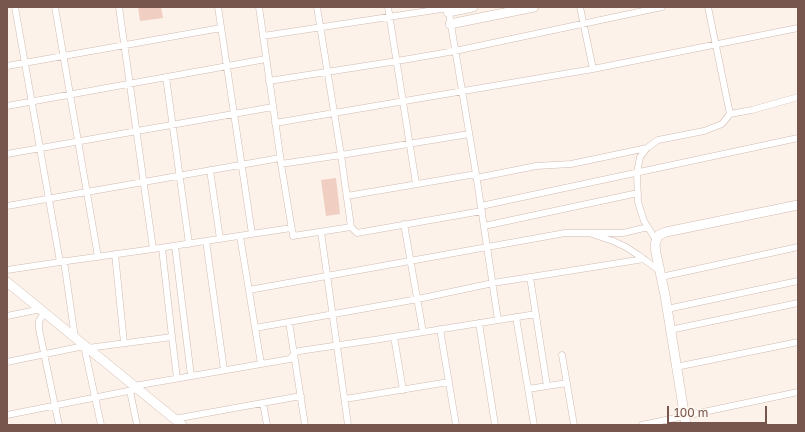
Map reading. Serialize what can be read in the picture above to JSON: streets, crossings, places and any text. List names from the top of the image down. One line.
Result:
{"scale_bar":"100 m"}
